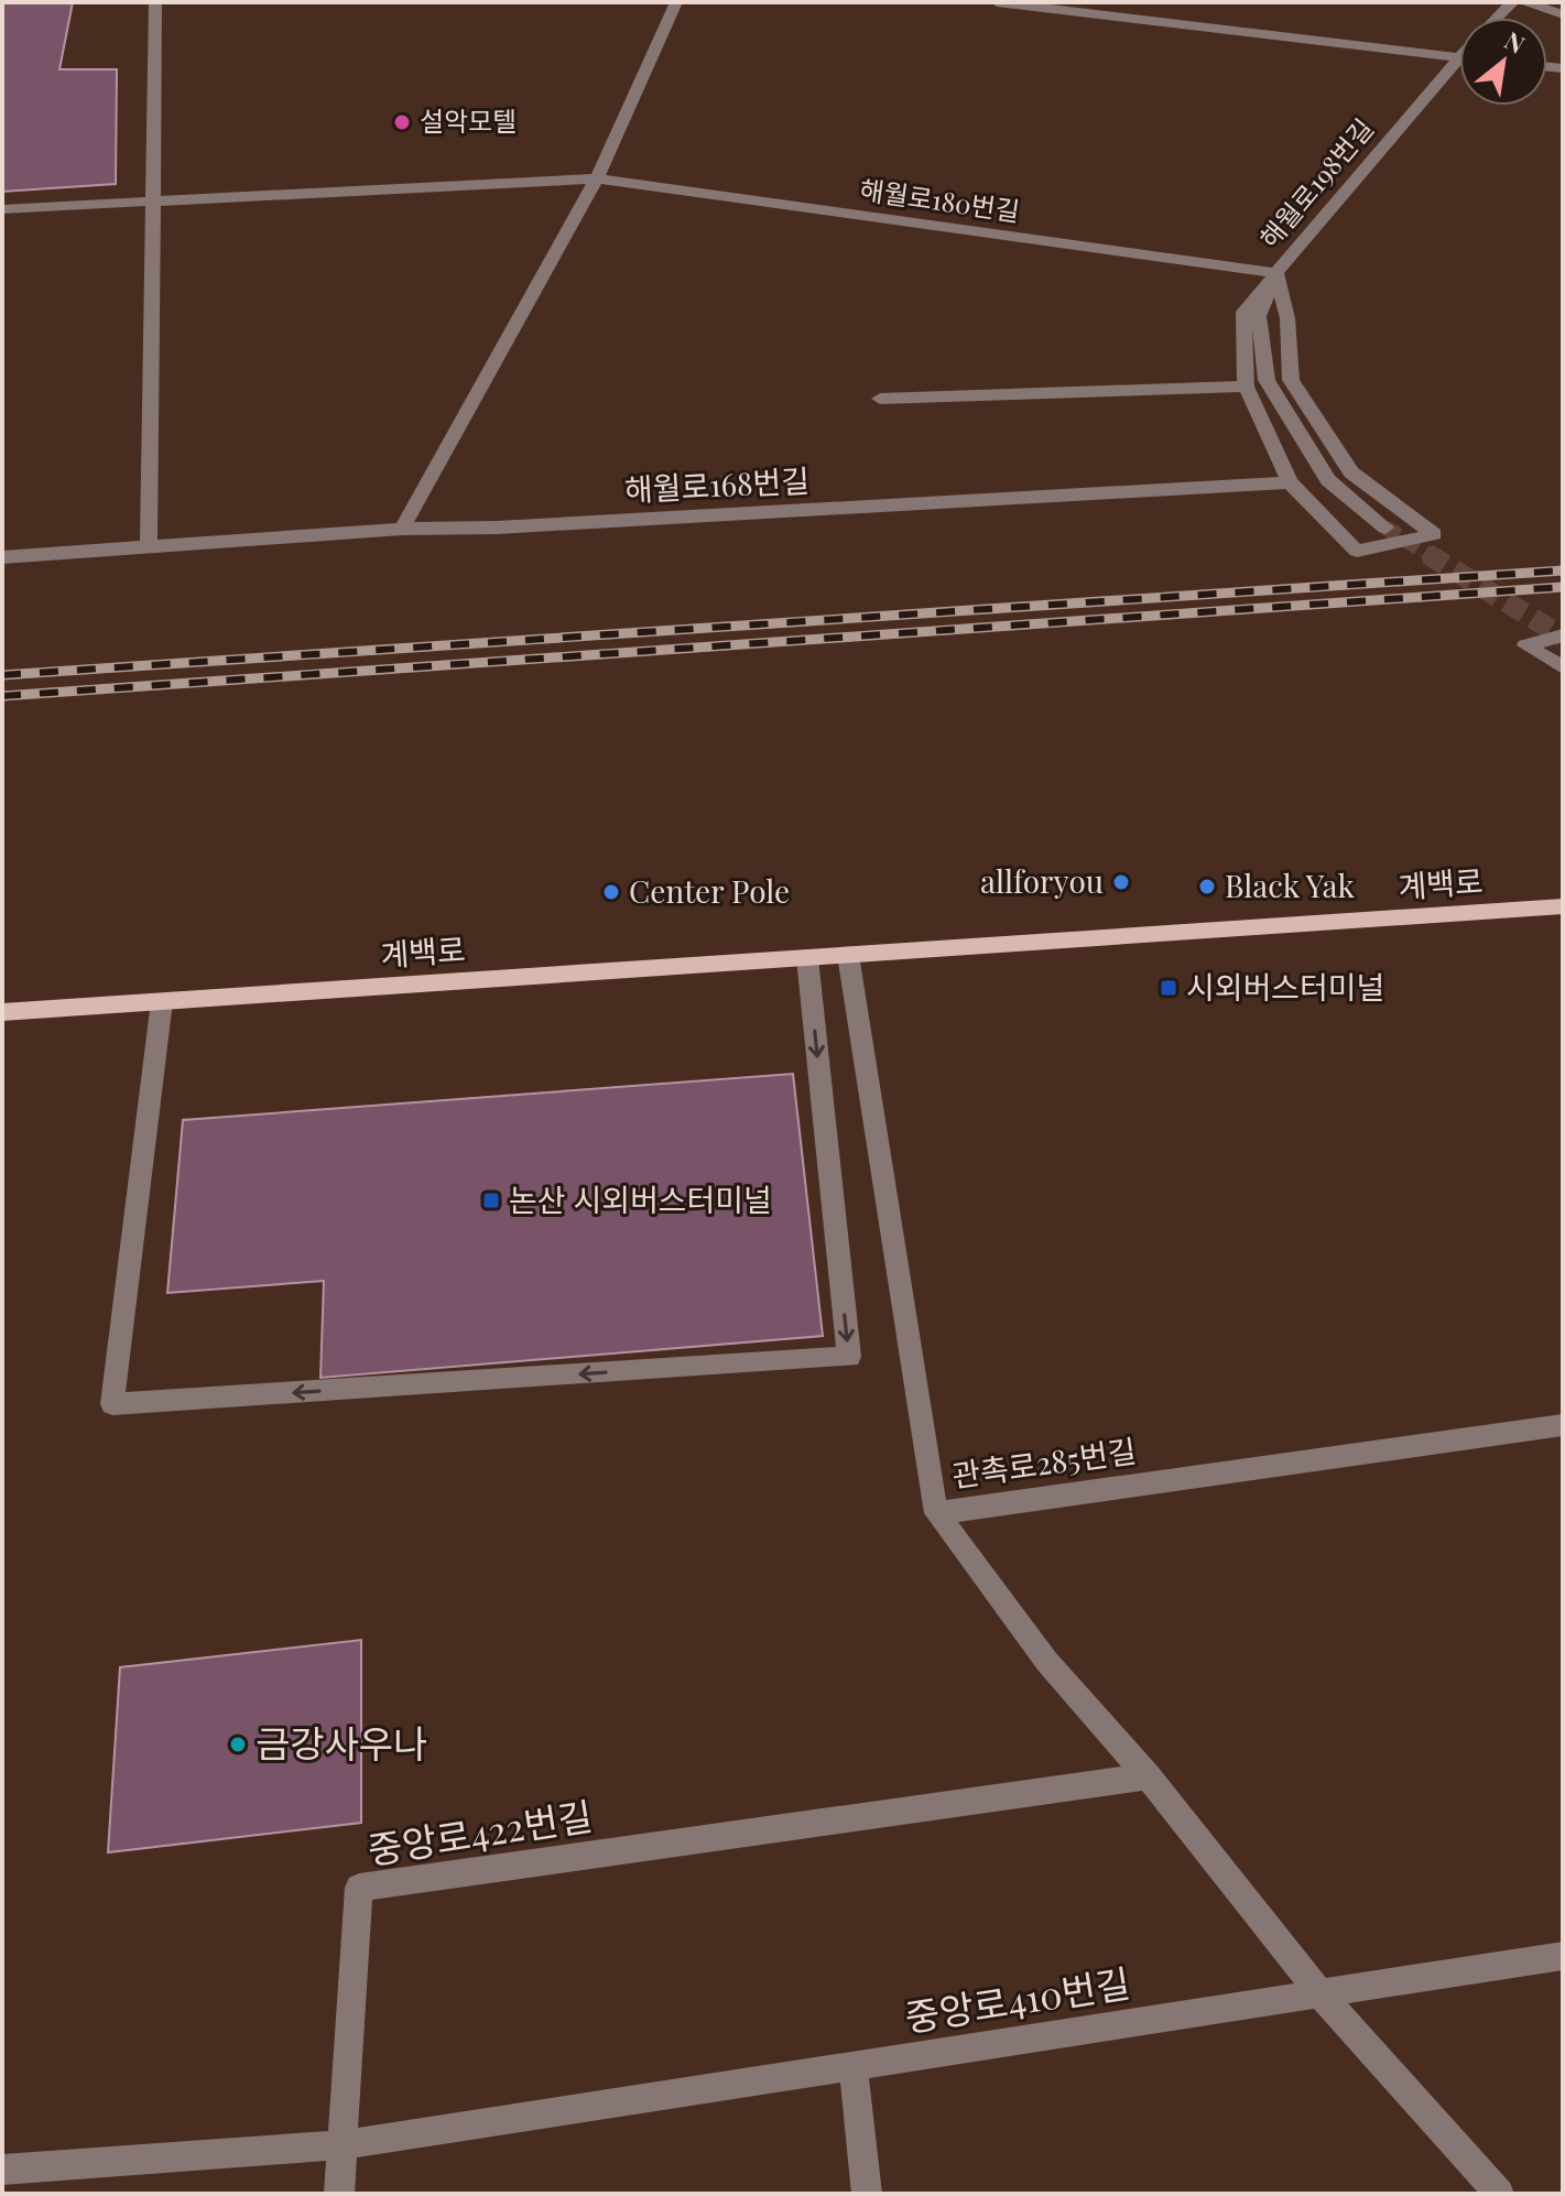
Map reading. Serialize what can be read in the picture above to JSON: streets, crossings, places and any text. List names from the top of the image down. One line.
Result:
{"streets":{"main road":["계백로"],"street":["해월로198번길","해월로180번길","해월로168번길","관촉로285번길","중앙로422번길","중앙로410번길"]},"crossings":[["해월로198번길","해월로180번길"],["관촉로285번길","중앙로422번길"],["관촉로285번길","중앙로410번길"],["중앙로422번길","중앙로410번길"]],"places":{"other":["설악모텔","allforyou","Black Yak","Center Pole","금강사우나"],"transit":["시외버스터미널","논산 시외버스터미널"]},"north":"top right"}
